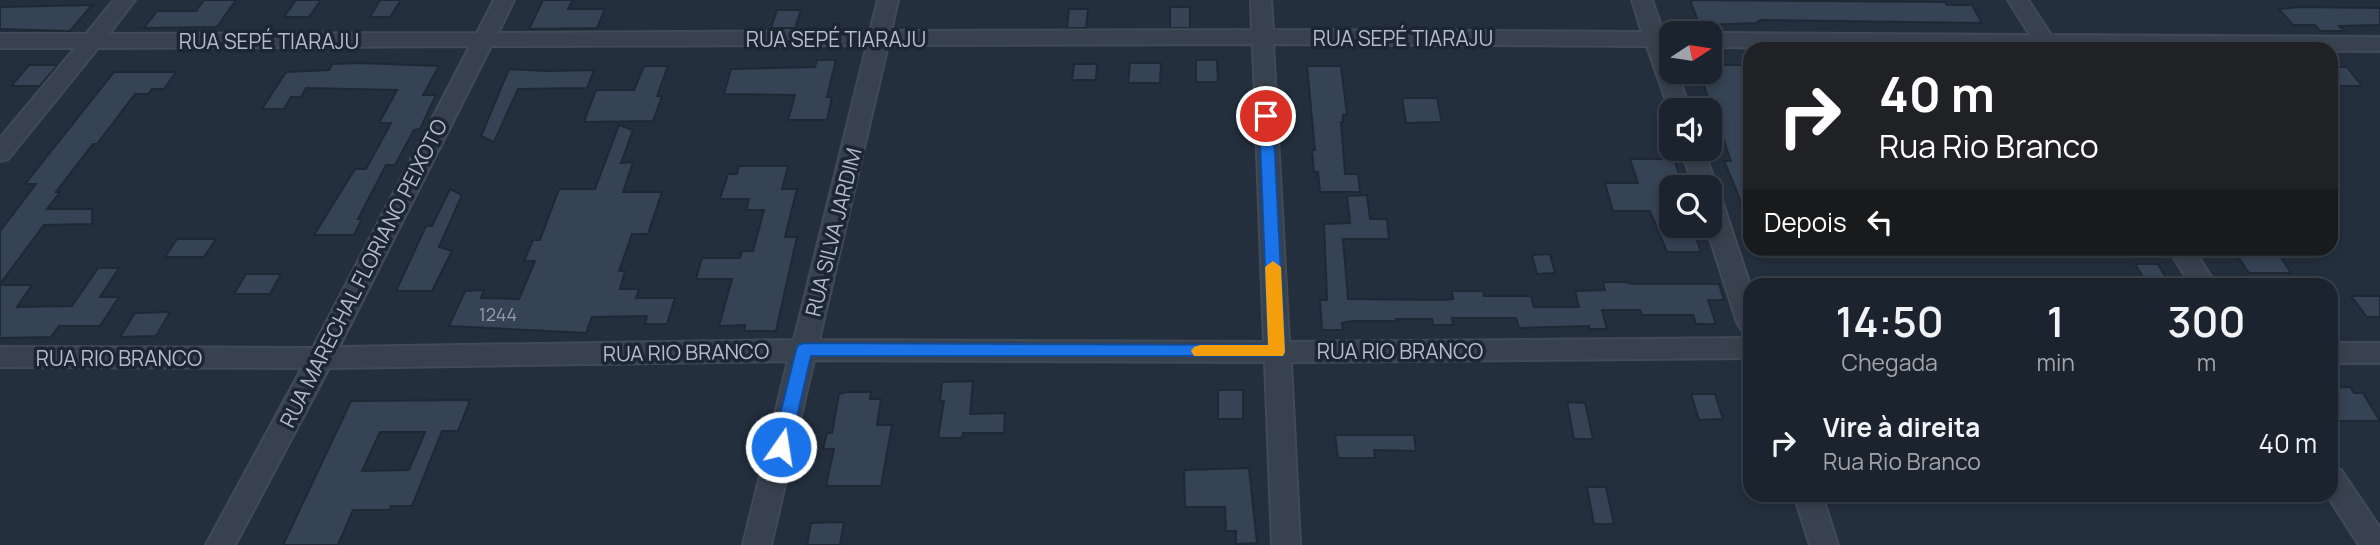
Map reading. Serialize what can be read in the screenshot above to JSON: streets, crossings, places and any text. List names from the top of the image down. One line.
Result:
{"streets":{"street":["RUA SEPÉ TIARAJU","RUA SILVA JARDIM","RUA MARECHAL FLORIANO PEIXOTO","RUA RIO BRANCO"]},"crossings":[["RUA SEPÉ TIARAJU","RUA SILVA JARDIM"],["RUA SEPÉ TIARAJU","RUA MARECHAL FLORIANO PEIXOTO"],["RUA SILVA JARDIM","RUA RIO BRANCO"],["RUA MARECHAL FLORIANO PEIXOTO","RUA RIO BRANCO"]],"house_numbers":["1244"],"north":"right","page":{"turn":["40 m","Rua Rio Branco"],"then":"Depois","eta":["14:50","Chegada","1","min","300","m"],"list":[{"name":"Vire à direita","note":"Rua Rio Branco","value":"40 m"}]}}
